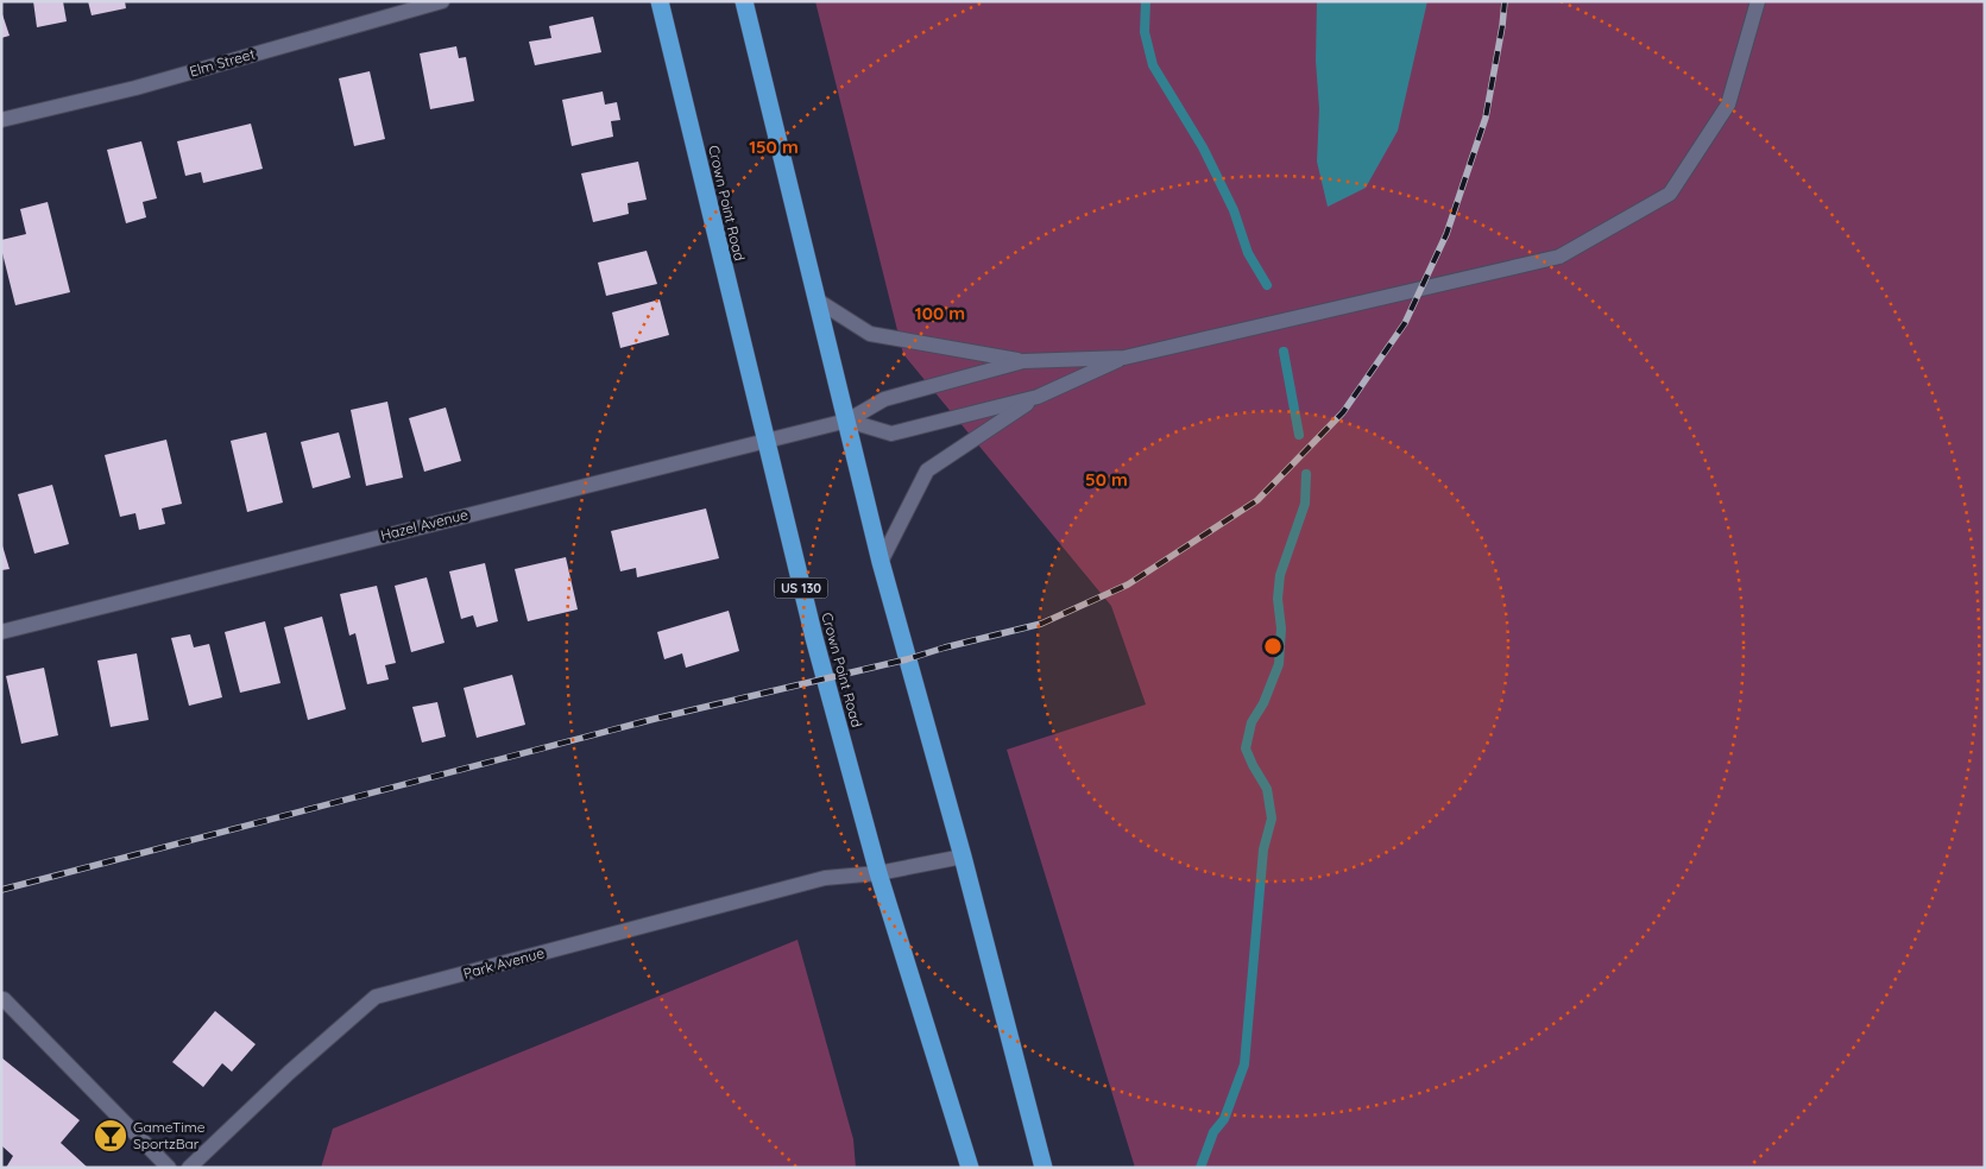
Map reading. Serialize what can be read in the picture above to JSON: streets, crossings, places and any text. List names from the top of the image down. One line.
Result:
{"streets":{"highway":["Crown Point Road","US 130"],"street":["Elm Street","Hazel Avenue","Park Avenue"]},"crossings":[["Crown Point Road","Hazel Avenue"],["Crown Point Road","Park Avenue"]],"places":{"bar":["GameTime SportzBar"]},"rings":["150 m","100 m","50 m"]}
